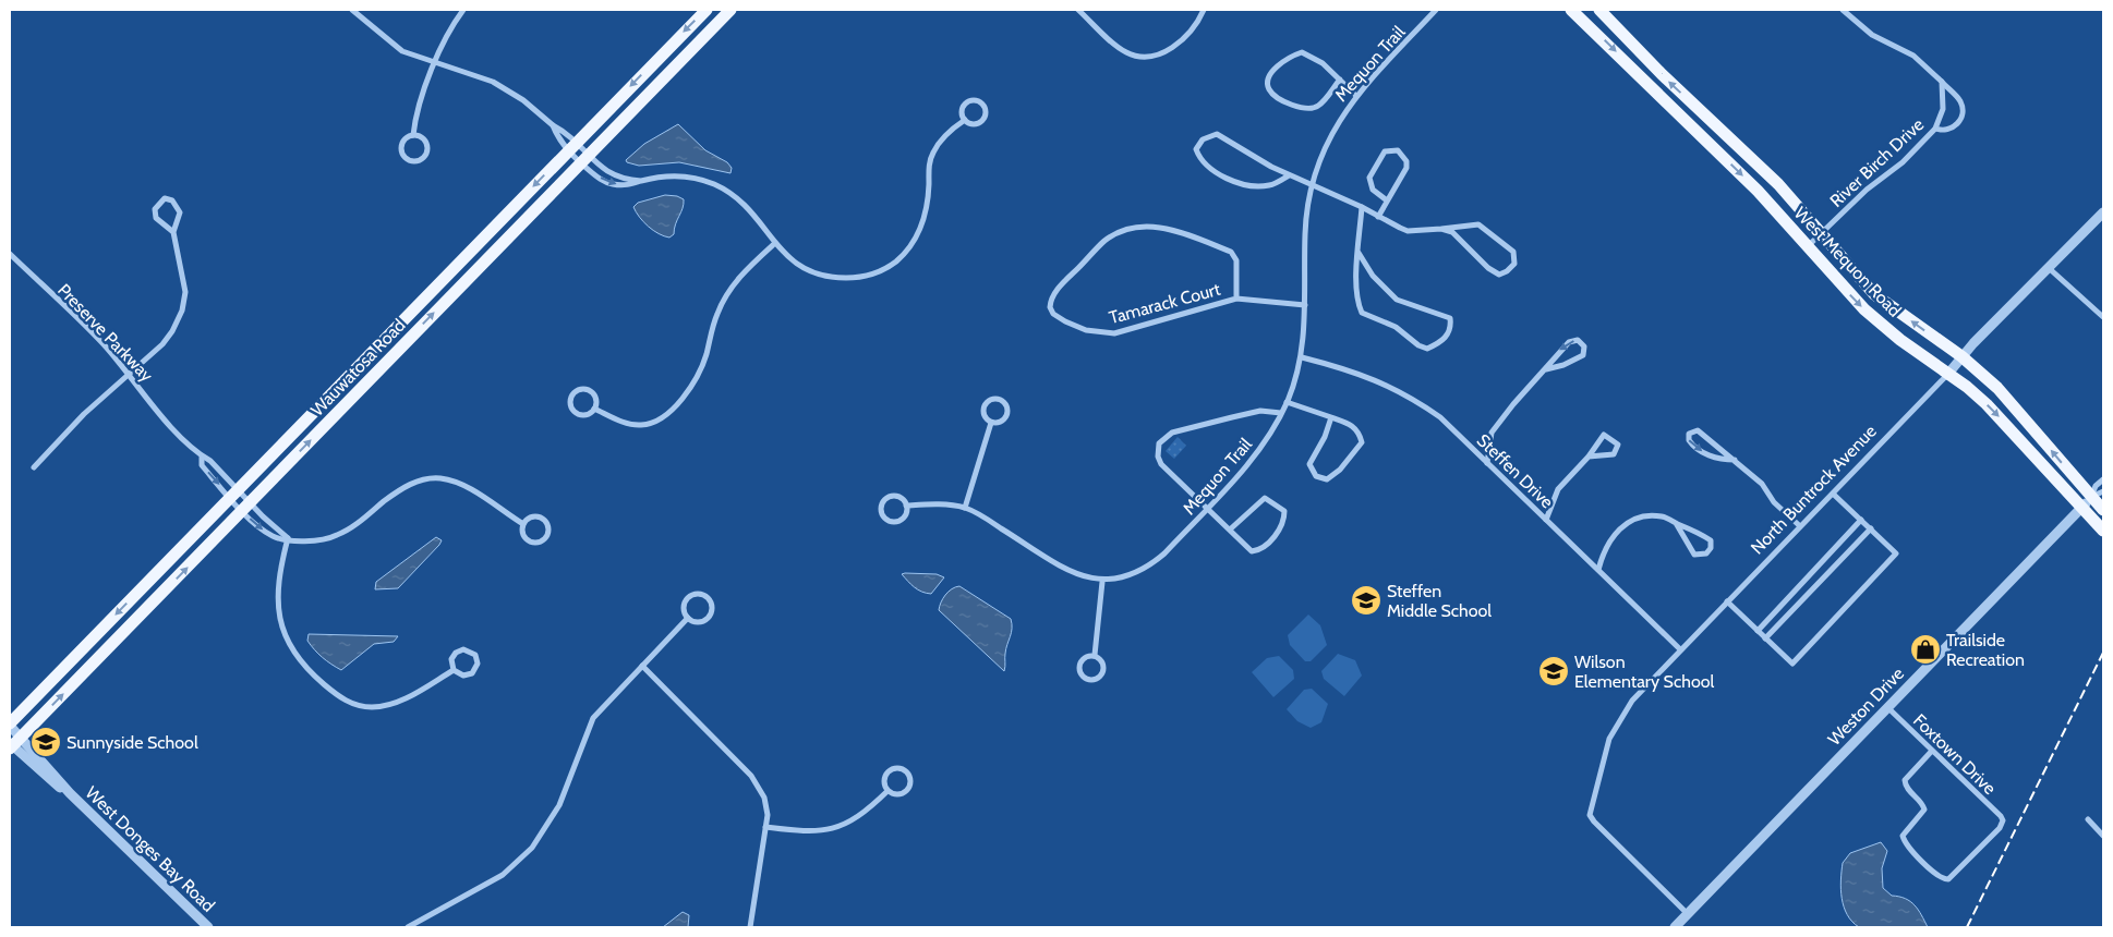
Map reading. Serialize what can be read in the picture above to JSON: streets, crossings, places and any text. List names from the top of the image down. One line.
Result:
{"streets":{"main road":["West Mequon Road","Wauwatosa Road"],"street":["Mequon Trail","River Birch Drive","Tamarack Court","Preserve Parkway","Steffen Drive","North Buntrock Avenue","Weston Drive","Foxtown Drive","West Donges Bay Road"]},"crossings":[["Mequon Trail","Tamarack Court"],["Mequon Trail","Steffen Drive"],["River Birch Drive","West Mequon Road"],["West Mequon Road","North Buntrock Avenue"],["West Mequon Road","Weston Drive"],["Preserve Parkway","Wauwatosa Road"],["Wauwatosa Road","West Donges Bay Road"],["Steffen Drive","North Buntrock Avenue"],["North Buntrock Avenue","Weston Drive"],["Weston Drive","Foxtown Drive"]],"places":{"school or university":["Steffen Middle School","Wilson Elementary School","Sunnyside School"],"shop":["Trailside Recreation"]}}
